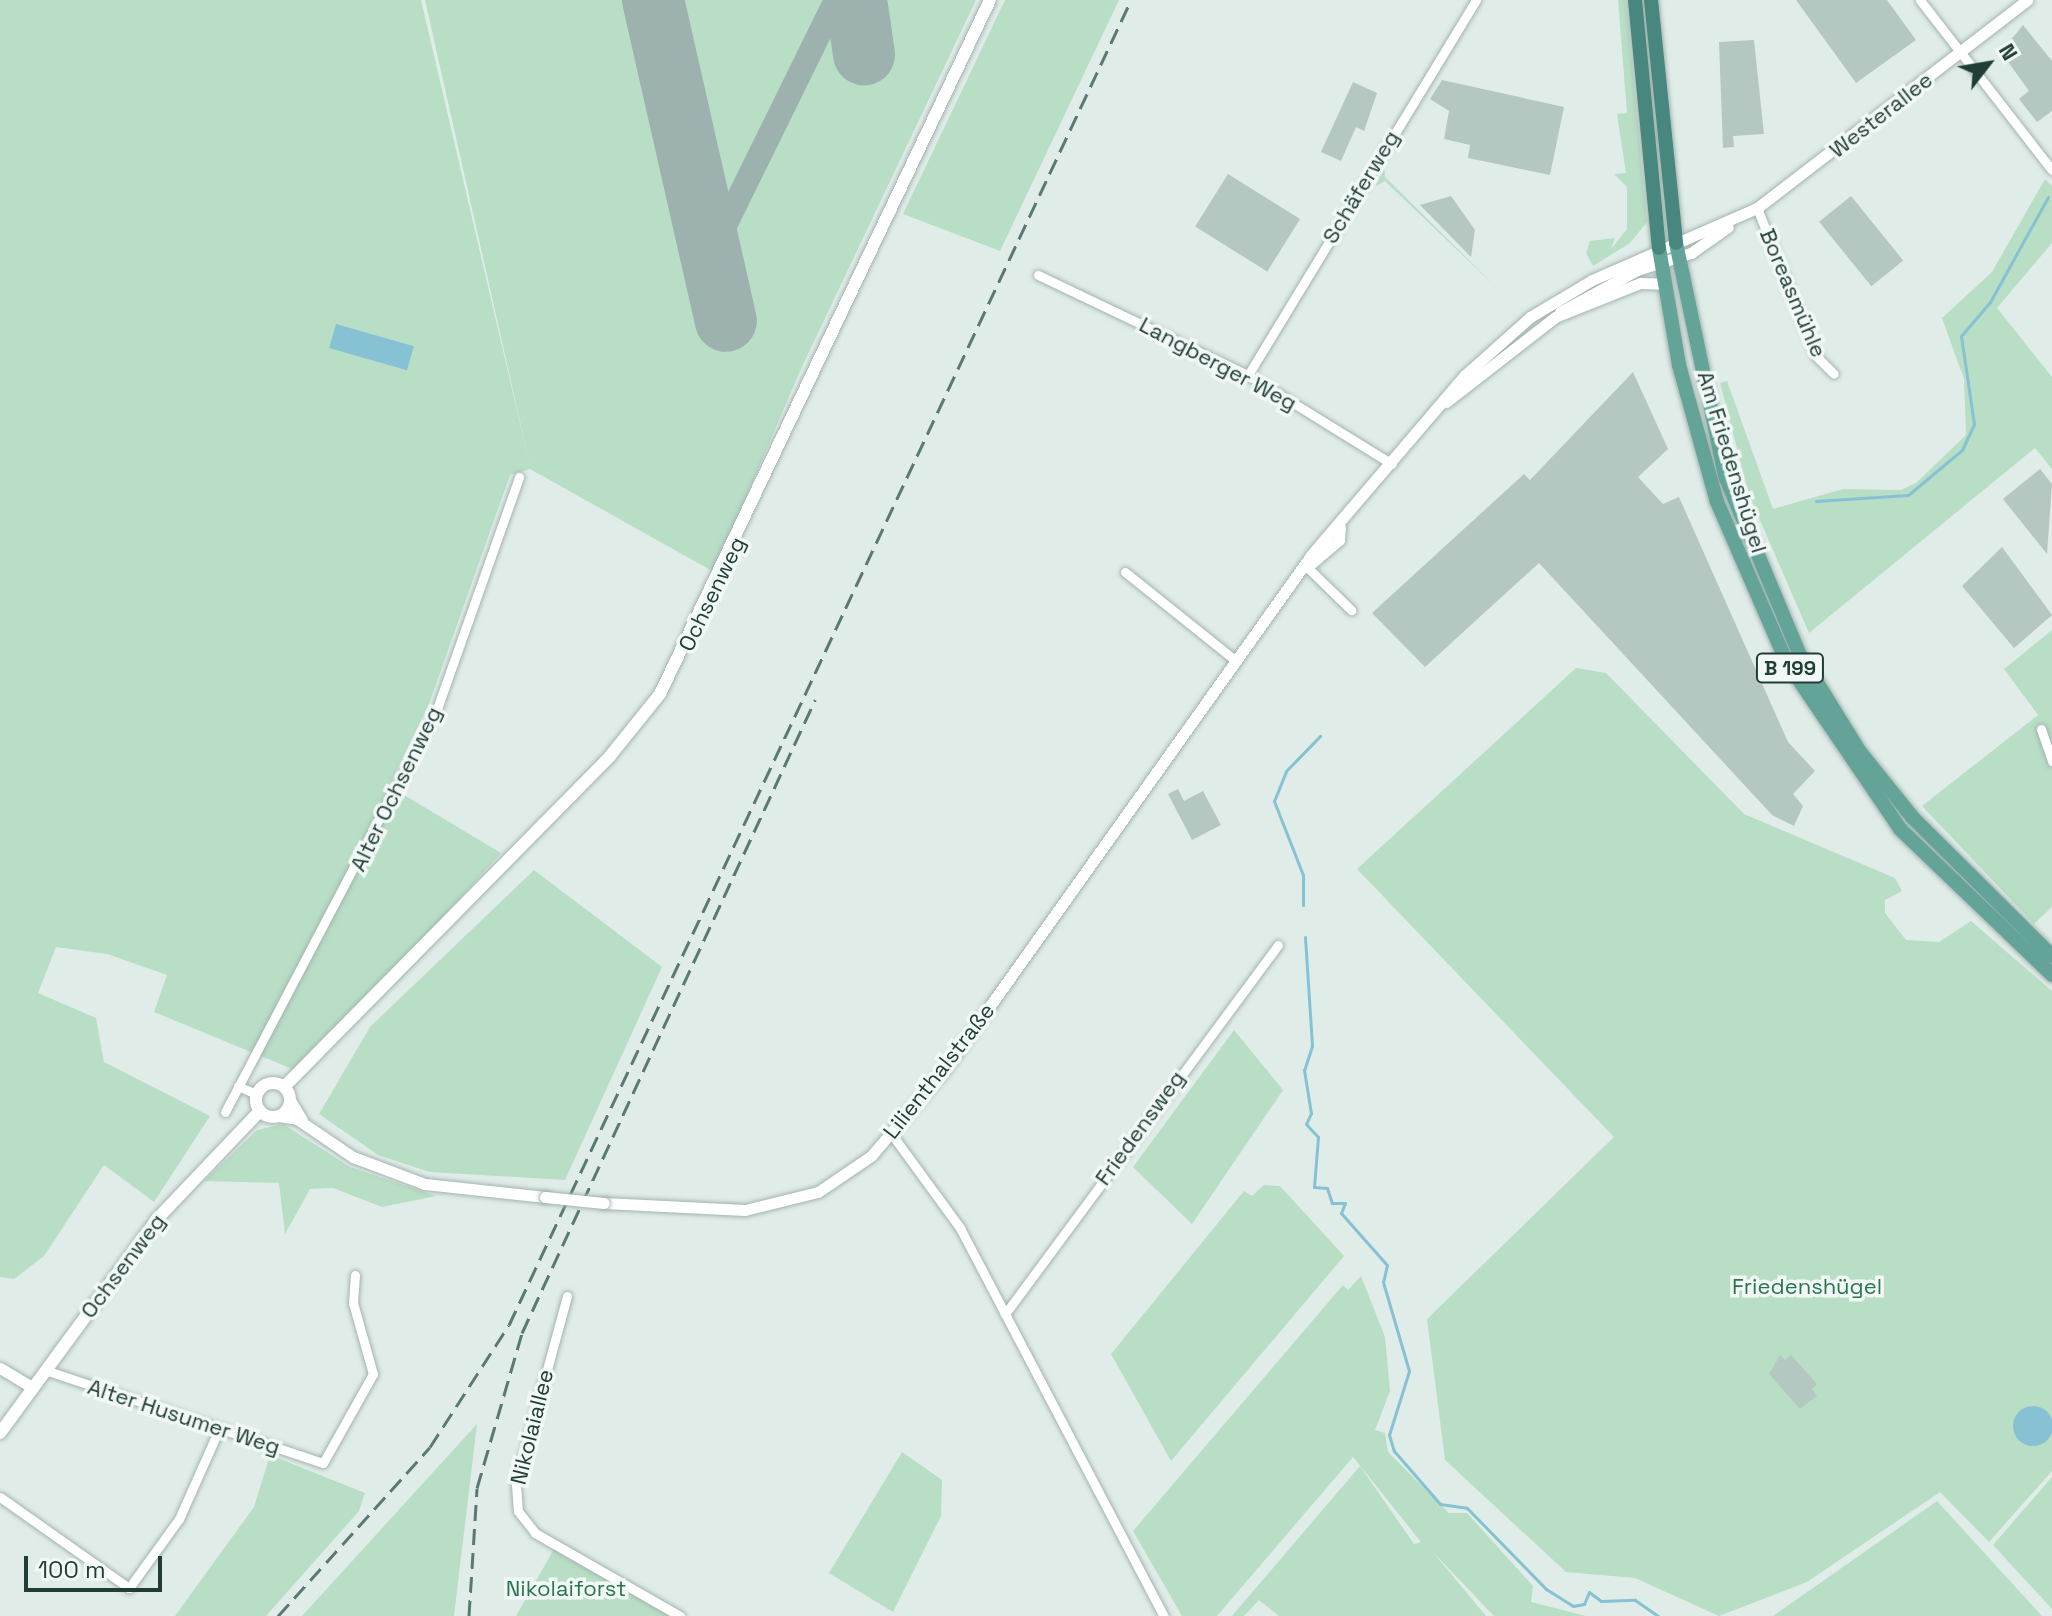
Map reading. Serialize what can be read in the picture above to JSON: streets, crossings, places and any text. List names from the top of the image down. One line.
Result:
{"streets":{"highway":["Am Friedenshügel","B 199"],"main road":["Ochsenweg"],"street":["Westerallee","Schäferweg","Boreasmühle","Langberger Weg","Alter Ochsenweg","Lilienthalstraße","Friedensweg","Alter Husumer Weg","Nikolaiallee"]},"crossings":[["Westerallee","Boreasmühle"],["Westerallee","Am Friedenshügel"],["Westerallee","Lilienthalstraße"],["Schäferweg","Langberger Weg"],["Langberger Weg","Lilienthalstraße"],["Am Friedenshügel","Lilienthalstraße"],["Ochsenweg","Lilienthalstraße"],["Ochsenweg","Alter Husumer Weg"]],"parks":["Friedenshügel","Nikolaiforst"],"scale_bar":"100 m","north":"top right"}
